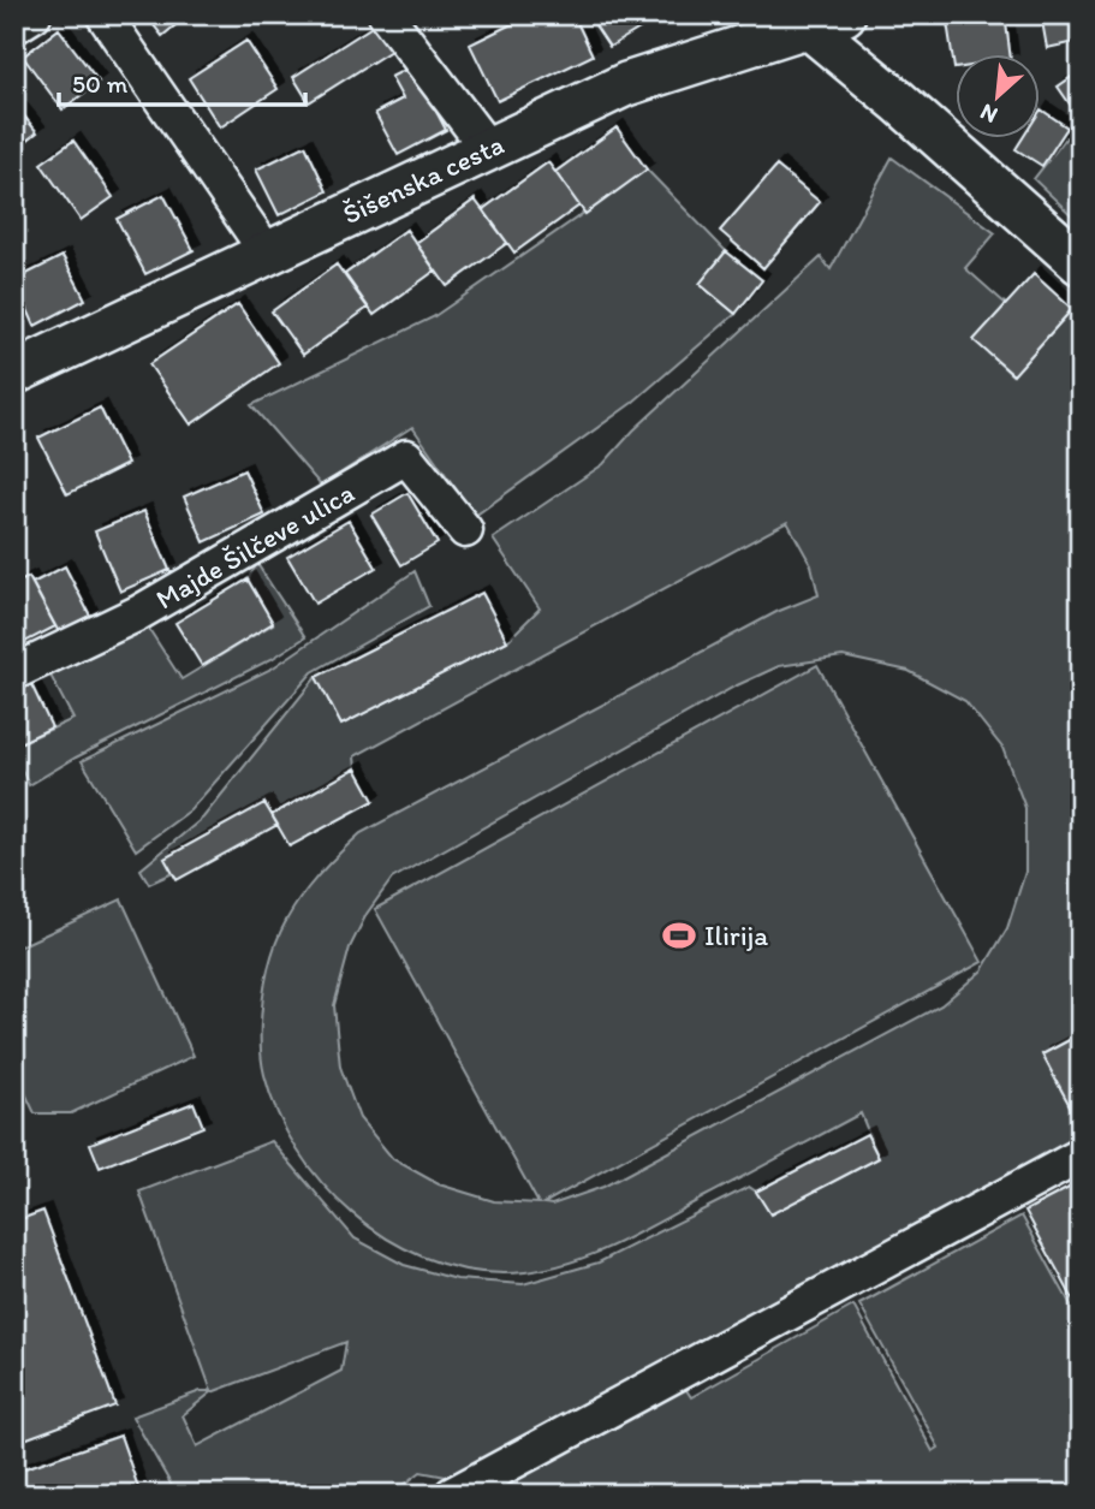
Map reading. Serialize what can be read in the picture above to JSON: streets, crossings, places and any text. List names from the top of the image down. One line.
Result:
{"streets":{"main road":["Šišenska cesta"],"street":["Majde Šilčeve ulica"]},"places":{"sports":["Ilirija"]},"scale_bar":"50 m","north":"bottom left"}
